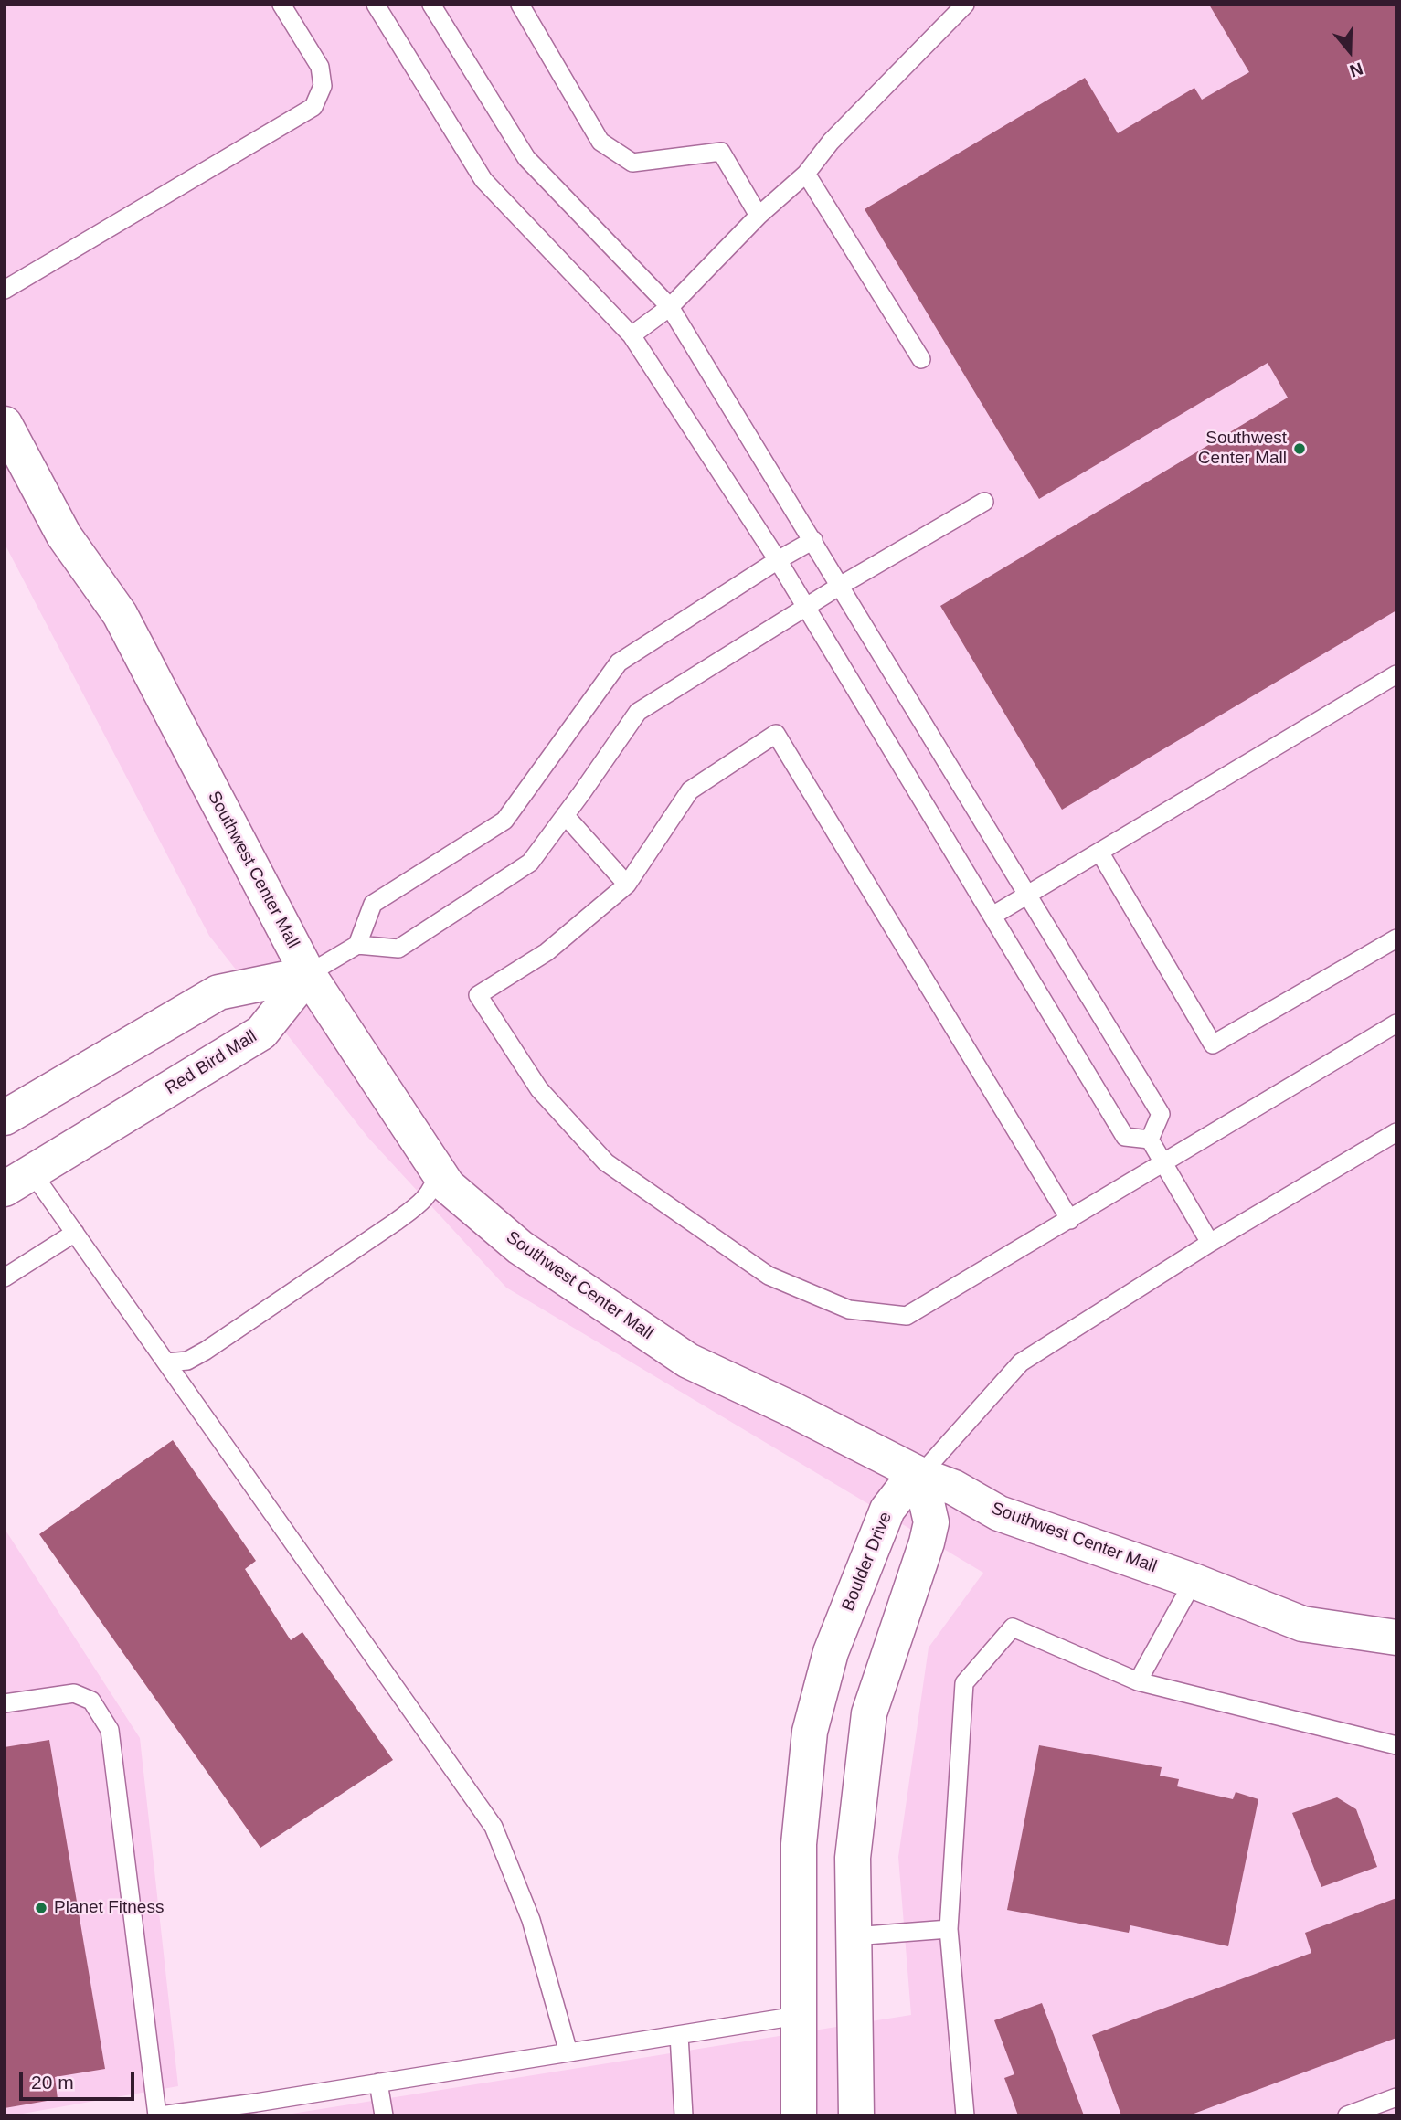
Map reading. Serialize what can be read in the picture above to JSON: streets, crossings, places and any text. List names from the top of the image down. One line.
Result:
{"streets":{"street":["Southwest Center Mall","Red Bird Mall","Boulder Drive"]},"crossings":[["Southwest Center Mall","Red Bird Mall"],["Southwest Center Mall","Boulder Drive"]],"places":["Southwest Center Mall","Planet Fitness"],"scale_bar":"20 m","north":"bottom"}
